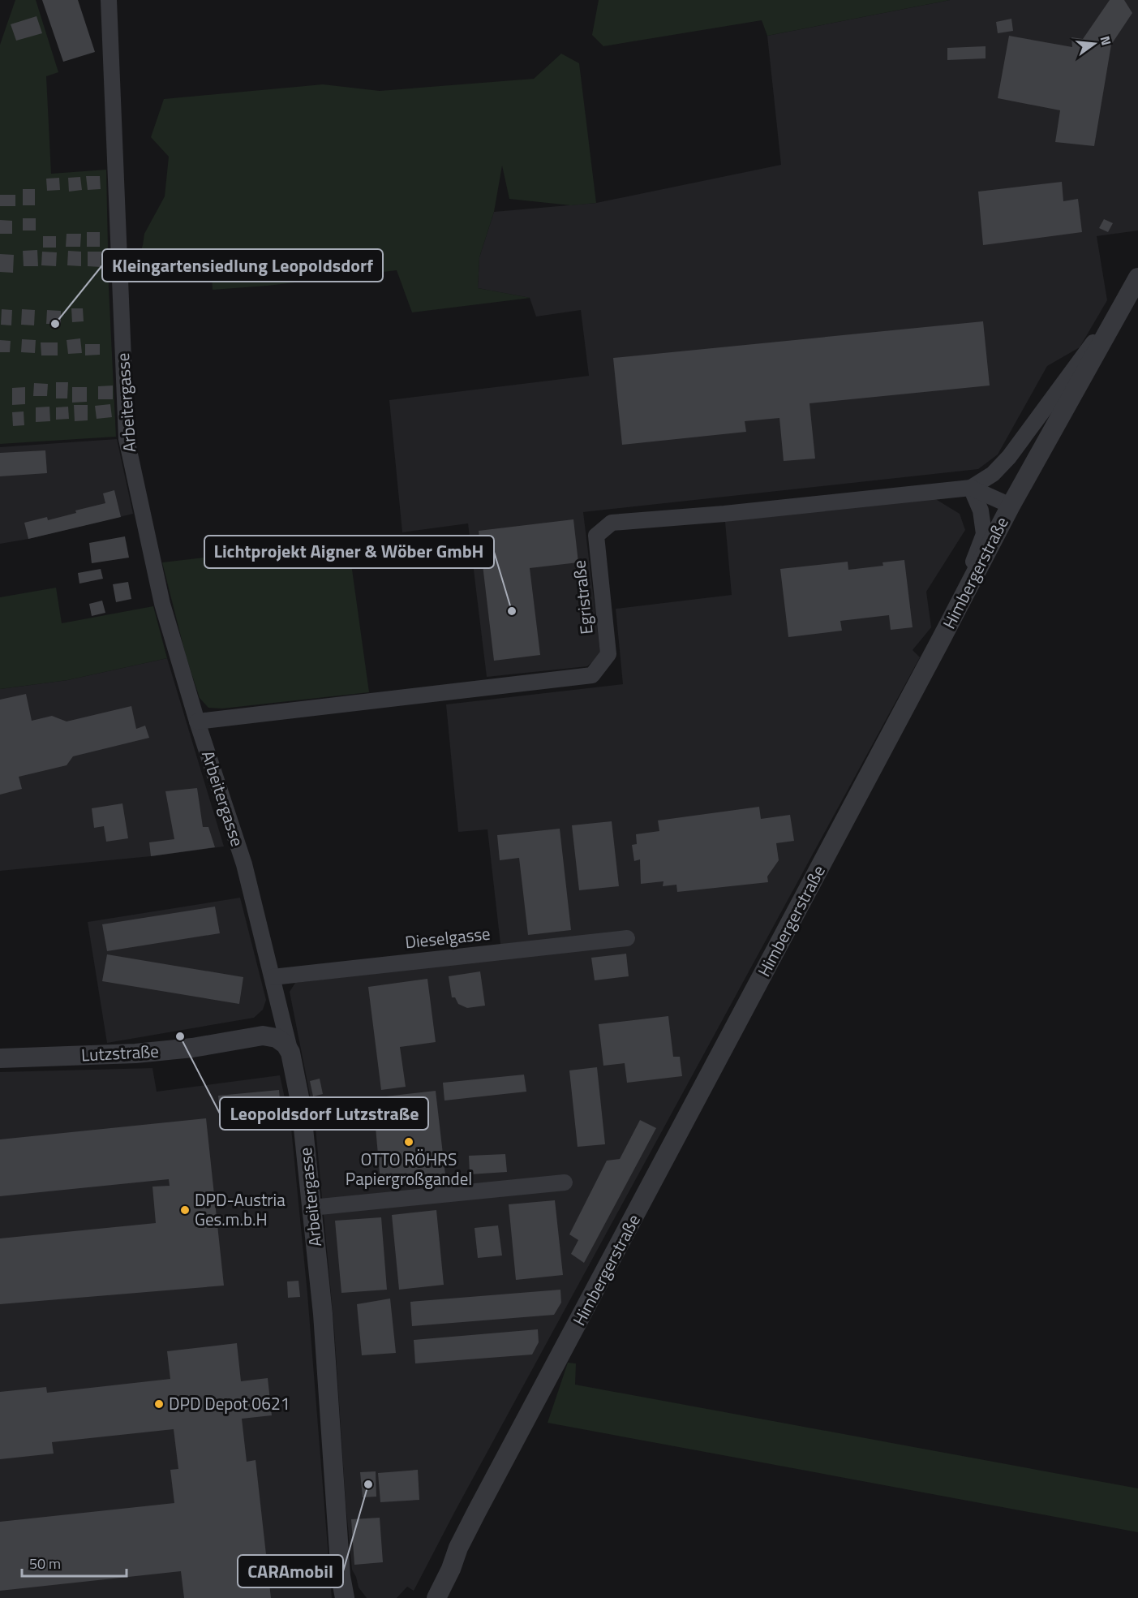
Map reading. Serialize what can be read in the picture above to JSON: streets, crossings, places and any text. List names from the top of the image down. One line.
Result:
{"streets":{"street":["Arbeitergasse","Himbergerstraße","Egristraße","Dieselgasse","Lutzstraße"]},"crossings":[["Arbeitergasse","Egristraße"],["Arbeitergasse","Dieselgasse"],["Arbeitergasse","Lutzstraße"]],"places":["Kleingartensiedlung Leopoldsdorf","Lichtprojekt Aigner & Wöber GmbH","Leopoldsdorf Lutzstraße","OTTO RÖHRS Papiergroßgandel","DPD-Austria Ges.m.b.H","DPD Depot 0621","CARAmobil"],"scale_bar":"50 m","north":"right"}
